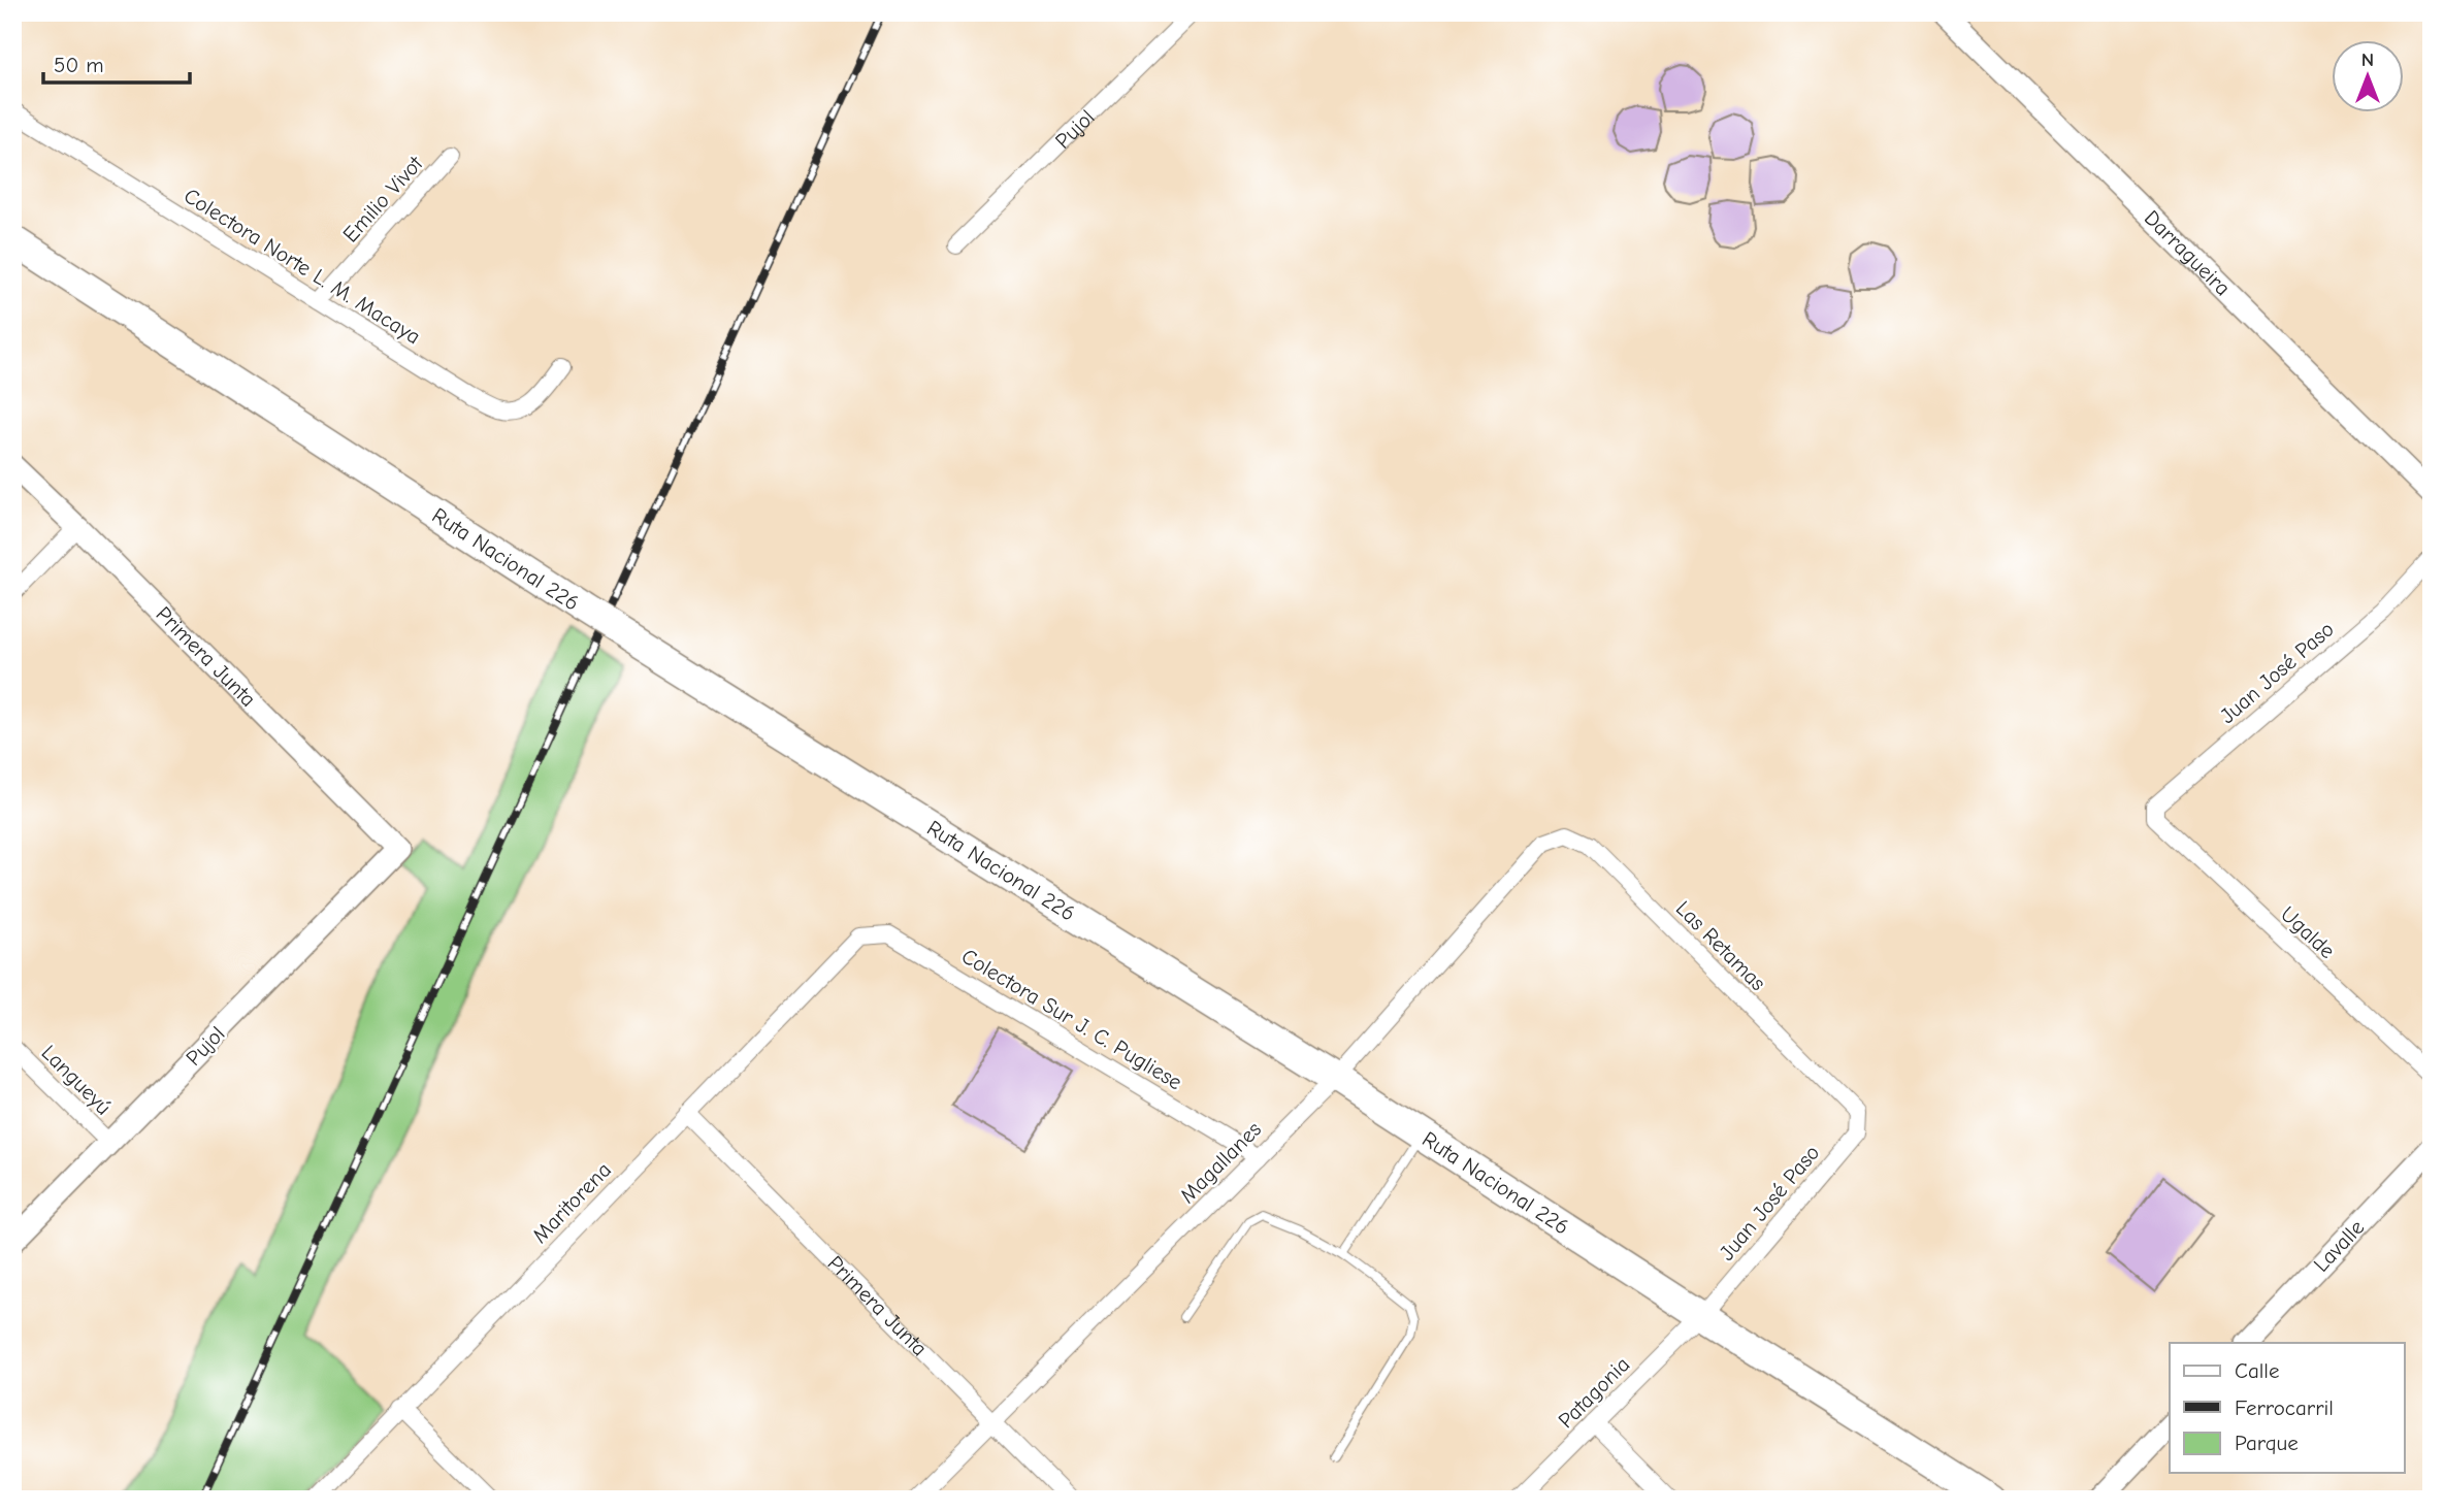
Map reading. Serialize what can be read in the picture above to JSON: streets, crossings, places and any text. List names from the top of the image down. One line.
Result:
{"streets":{"highway":["Ruta Nacional 226"],"main road":["Pujol","Darragueira","Primera Junta","Lavalle"],"street":["Emilio Vivot","Colectora Norte L. M. Macaya","Juan José Paso","Ugalde","Las Retamas","Colectora Sur J. C. Pugliese","Langueyú","Magallanes","Maritorena","Patagonia"]},"crossings":[["Pujol","Primera Junta"],["Pujol","Langueyú"],["Emilio Vivot","Colectora Norte L. M. Macaya"],["Ruta Nacional 226","Juan José Paso"],["Ruta Nacional 226","Magallanes"],["Ruta Nacional 226","Patagonia"],["Primera Junta","Magallanes"],["Primera Junta","Maritorena"],["Juan José Paso","Ugalde"],["Juan José Paso","Las Retamas"],["Juan José Paso","Patagonia"],["Las Retamas","Magallanes"],["Colectora Sur J. C. Pugliese","Magallanes"],["Colectora Sur J. C. Pugliese","Maritorena"]],"legend":["Calle","Ferrocarril","Parque"],"scale_bar":"50 m","north":"top"}
